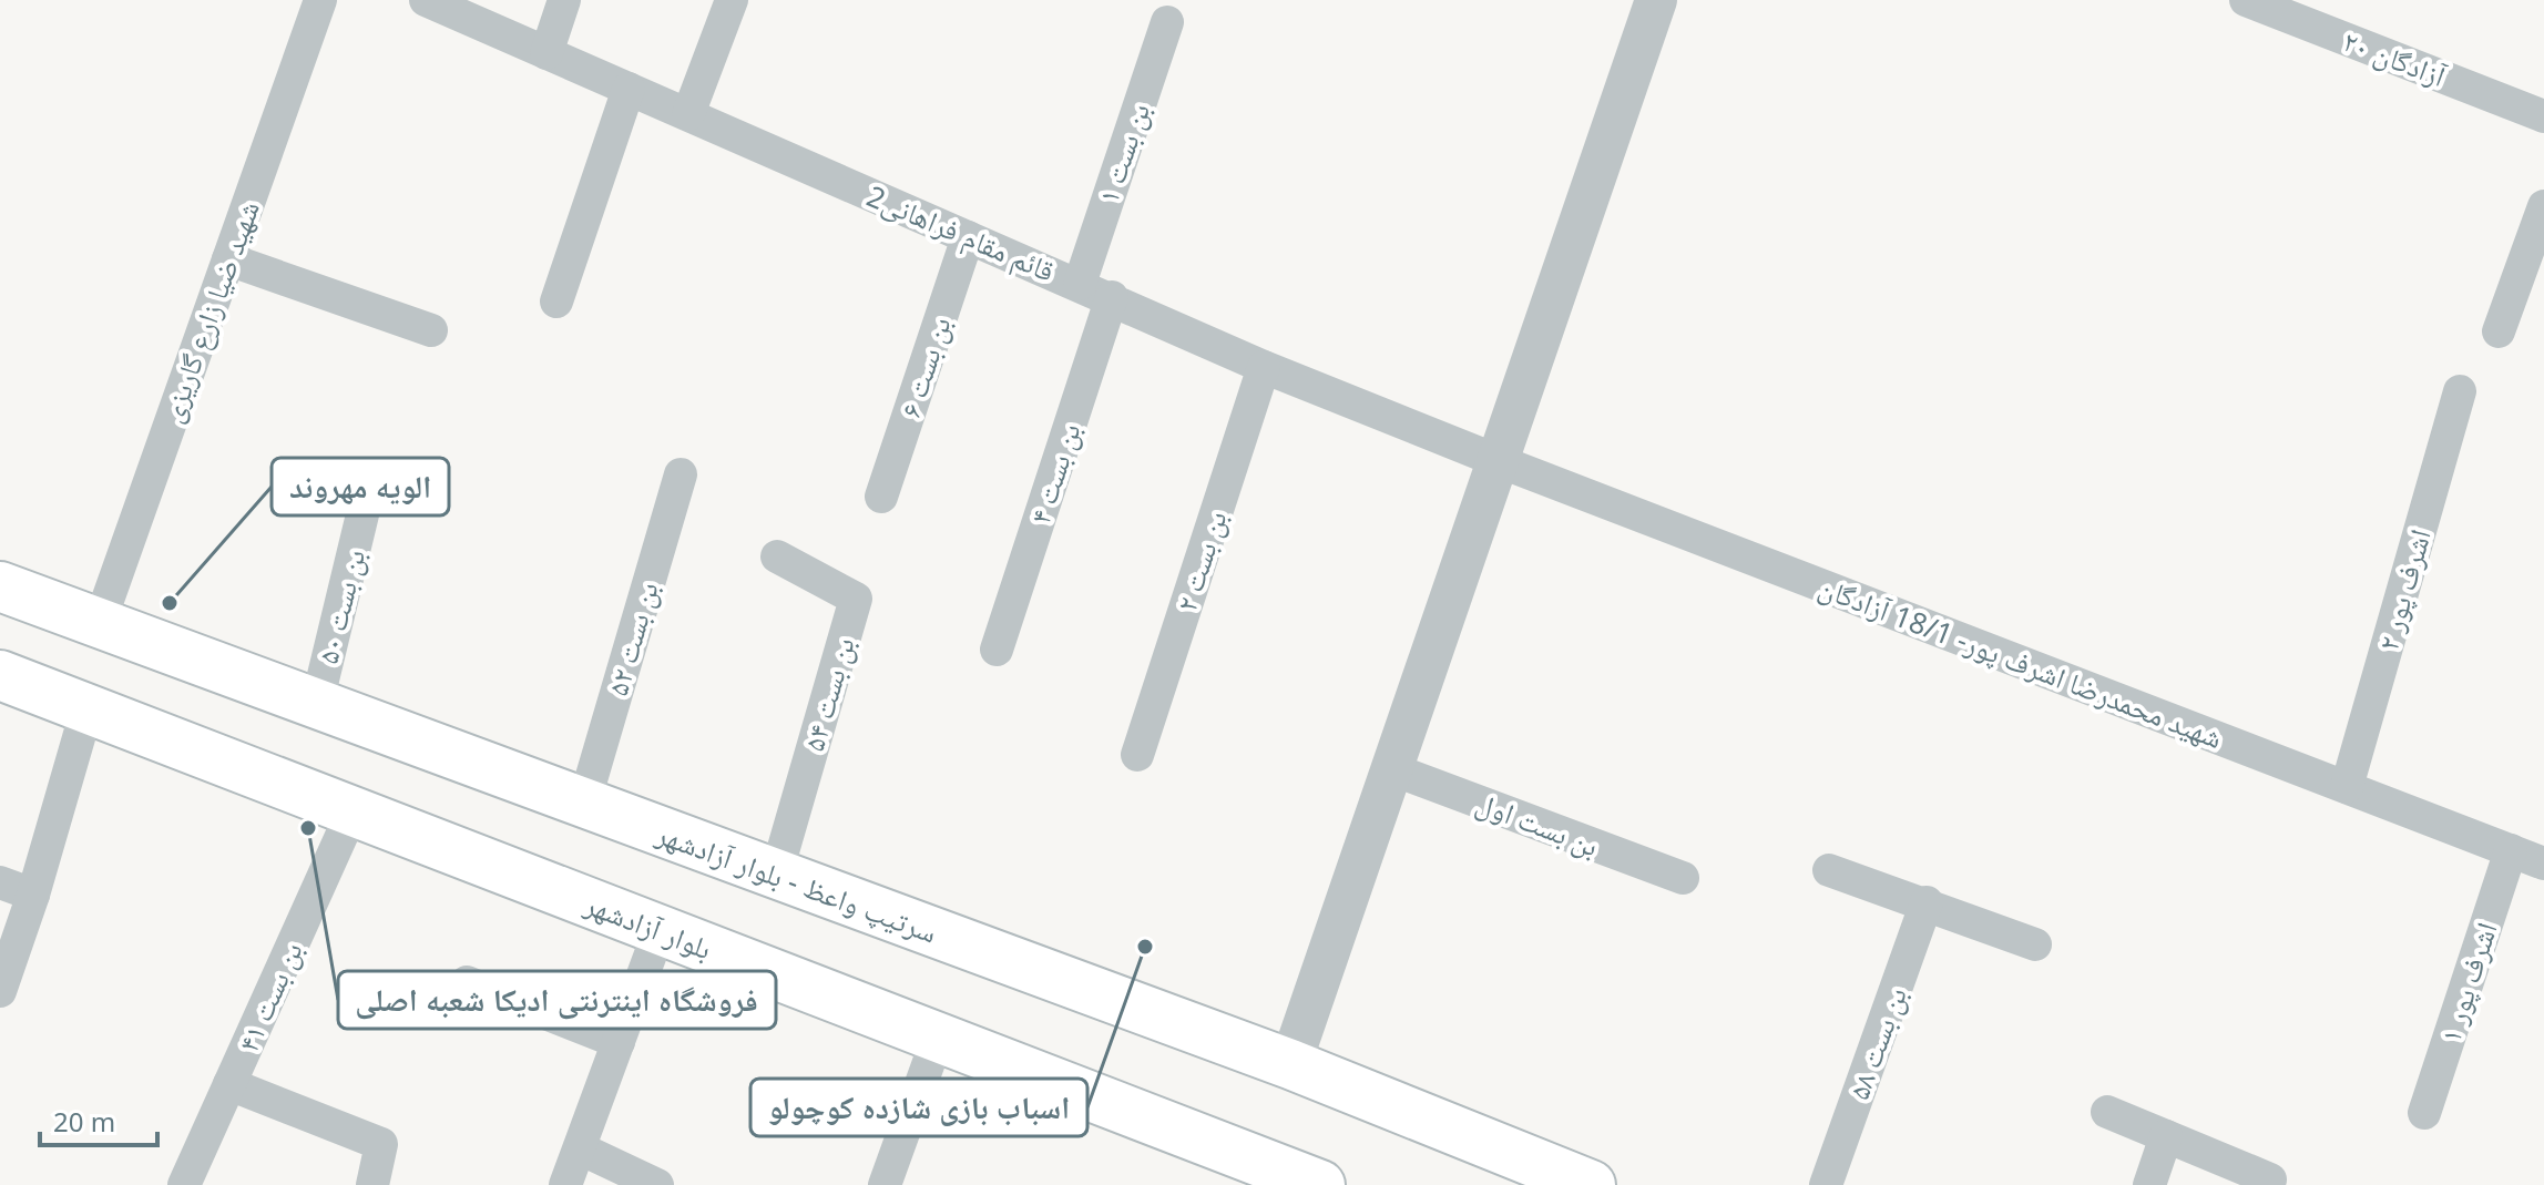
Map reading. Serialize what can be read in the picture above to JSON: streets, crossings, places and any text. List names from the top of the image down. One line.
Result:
{"streets":{"main road":["سرتیپ واعظ - بلوار آزادشهر","بلوار آزادشهر"],"street":["۲۰ آزادگان","بن بست ۱","2قائم مقام فراهانی","شهید ضیا زارع گاریزی","بن بست ۶","بن بست ۴","بن بست ۲","۲ اشرف پور","بن بست ۵۰","بن بست ۵۲","شهید محمدرضا اشرف پور- 18/1 آزادگان","بن بست ۵۴","بن بست اول","۱ اشرف پور","بن بست ۴۱","بن بست ۵۸"]},"crossings":[["بن بست ۱","2قائم مقام فراهانی"],["2قائم مقام فراهانی","بن بست ۶"],["2قائم مقام فراهانی","بن بست ۴"],["2قائم مقام فراهانی","بن بست ۲"],["2قائم مقام فراهانی","شهید محمدرضا اشرف پور- 18/1 آزادگان"],["شهید ضیا زارع گاریزی","سرتیپ واعظ - بلوار آزادشهر"],["۲ اشرف پور","شهید محمدرضا اشرف پور- 18/1 آزادگان"],["بن بست ۵۰","سرتیپ واعظ - بلوار آزادشهر"],["بن بست ۵۲","سرتیپ واعظ - بلوار آزادشهر"],["شهید محمدرضا اشرف پور- 18/1 آزادگان","۱ اشرف پور"],["بن بست ۵۴","سرتیپ واعظ - بلوار آزادشهر"],["بلوار آزادشهر","بن بست ۴۱"]],"places":["الویه مهروند","فروشگاه اینترنتی ادیکا شعبه اصلی","اسباب بازی شازده کوچولو"],"scale_bar":"20 m"}
